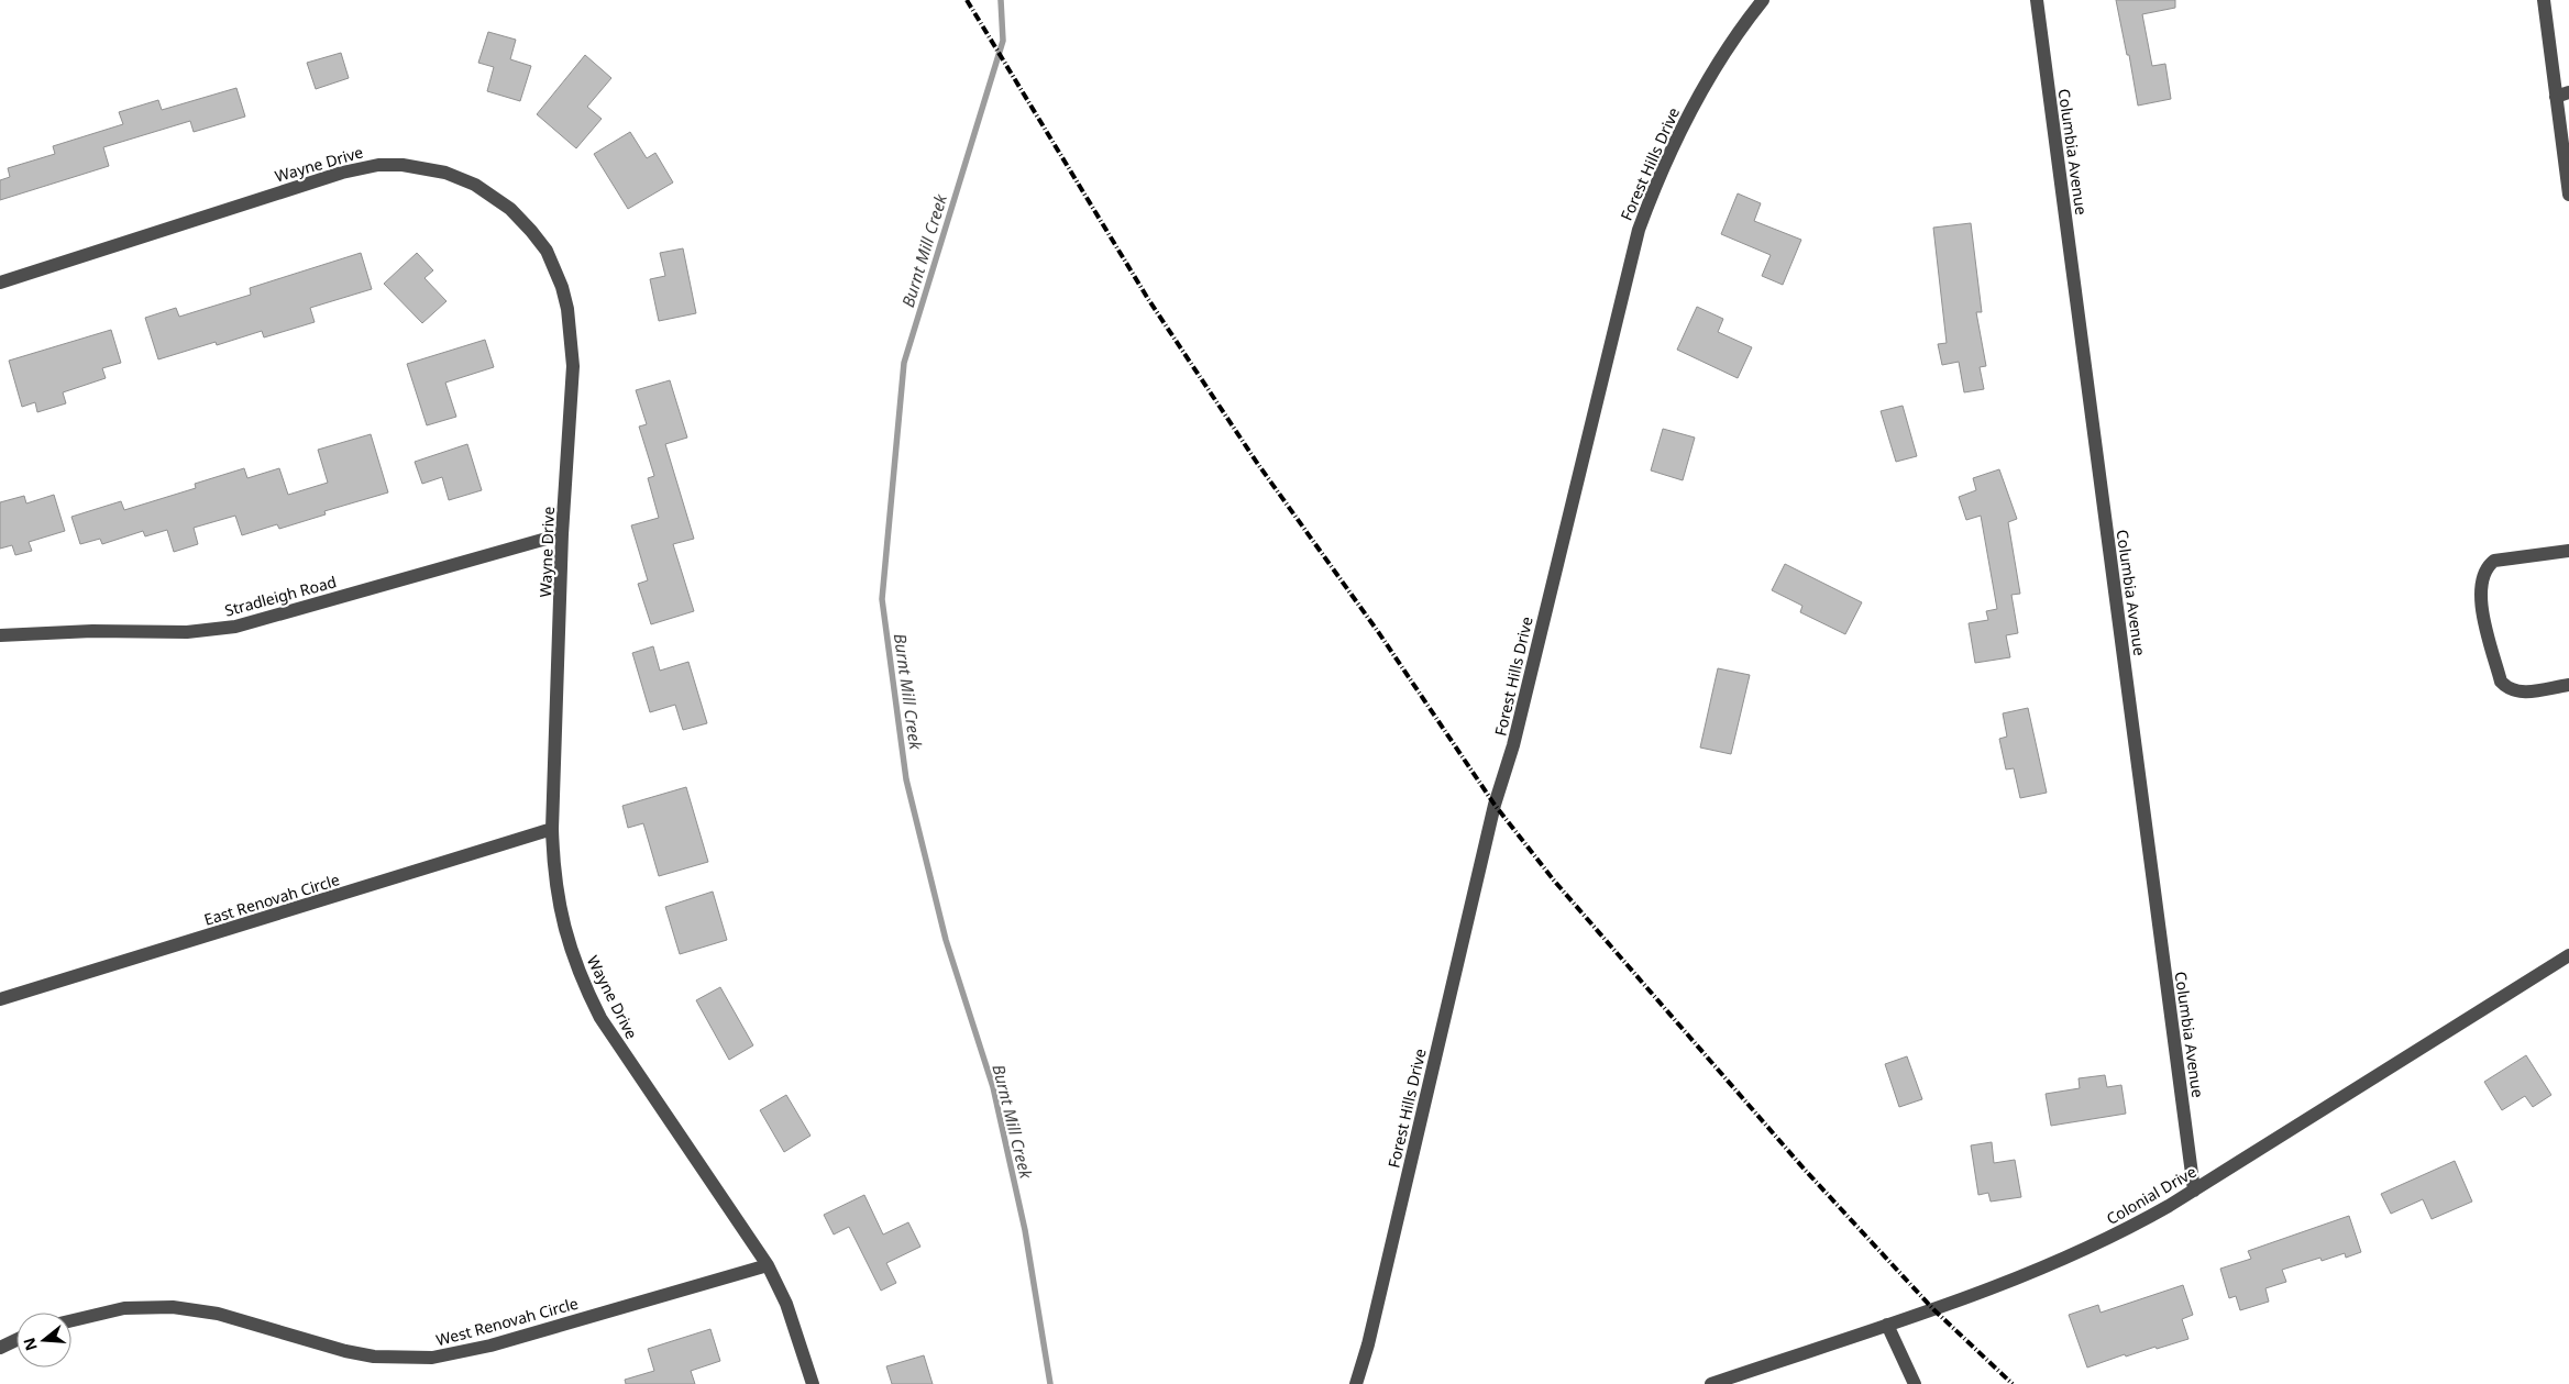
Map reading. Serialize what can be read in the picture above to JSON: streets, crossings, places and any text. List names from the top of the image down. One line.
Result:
{"streets":{"street":["Columbia Avenue","Wayne Drive","Forest Hills Drive","Stradleigh Road","East Renovah Circle","Colonial Drive","West Renovah Circle"]},"crossings":[["Columbia Avenue","Colonial Drive"],["Wayne Drive","Stradleigh Road"],["Wayne Drive","East Renovah Circle"],["Wayne Drive","West Renovah Circle"]],"water":["Burnt Mill Creek"],"north":"left"}
